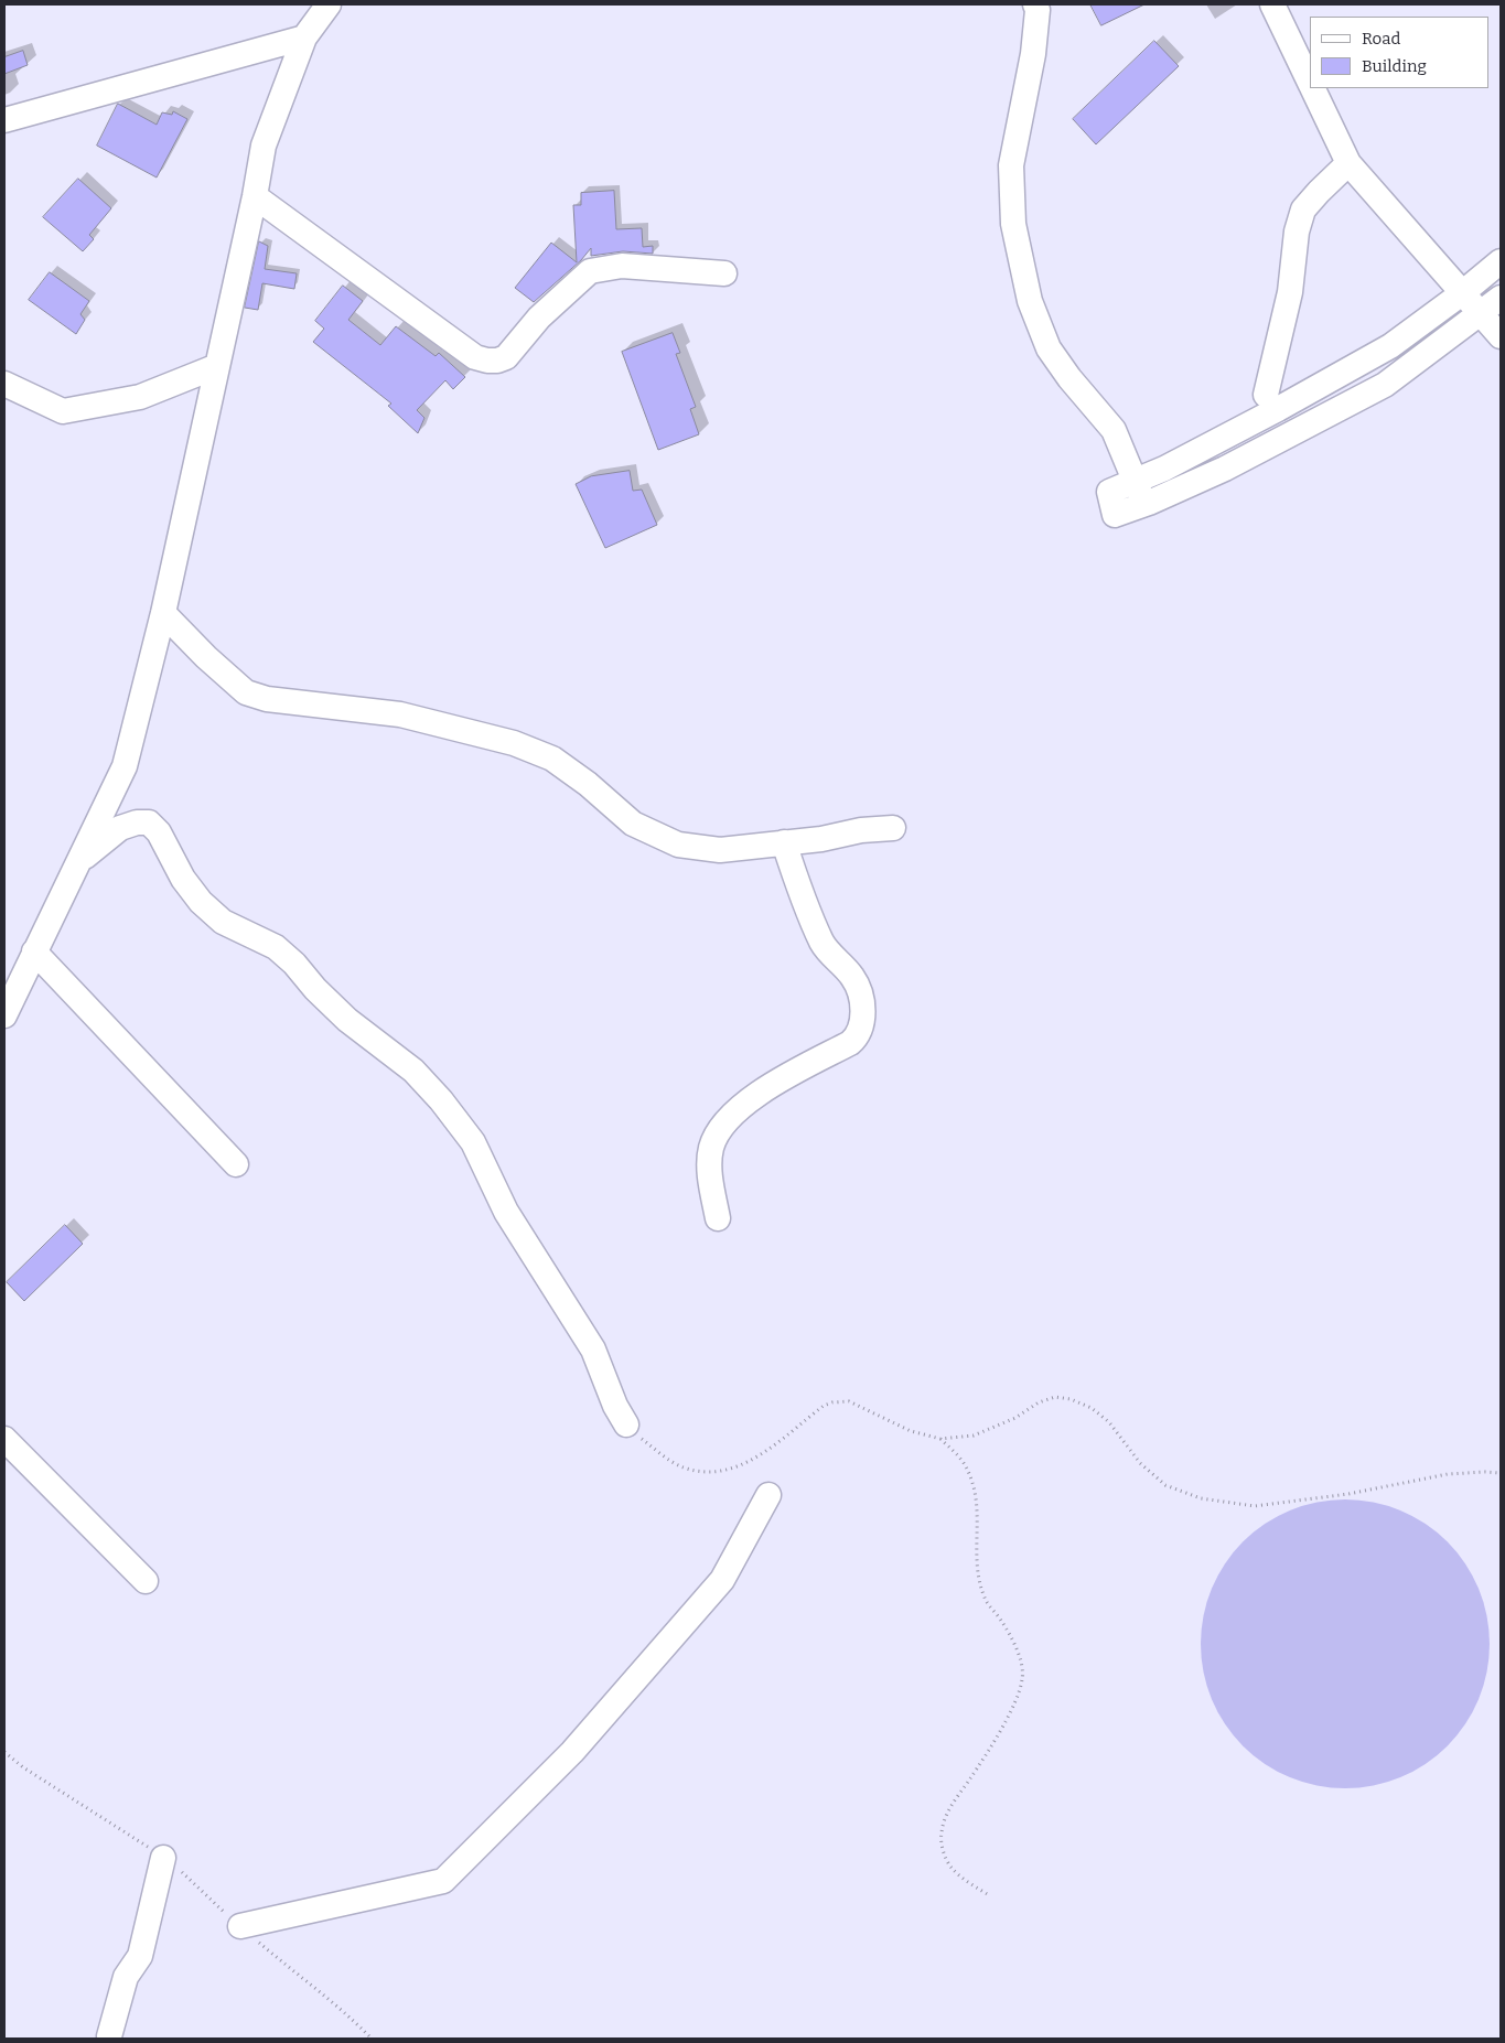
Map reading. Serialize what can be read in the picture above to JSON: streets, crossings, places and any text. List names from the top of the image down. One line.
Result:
{"legend":["Road","Building"]}
